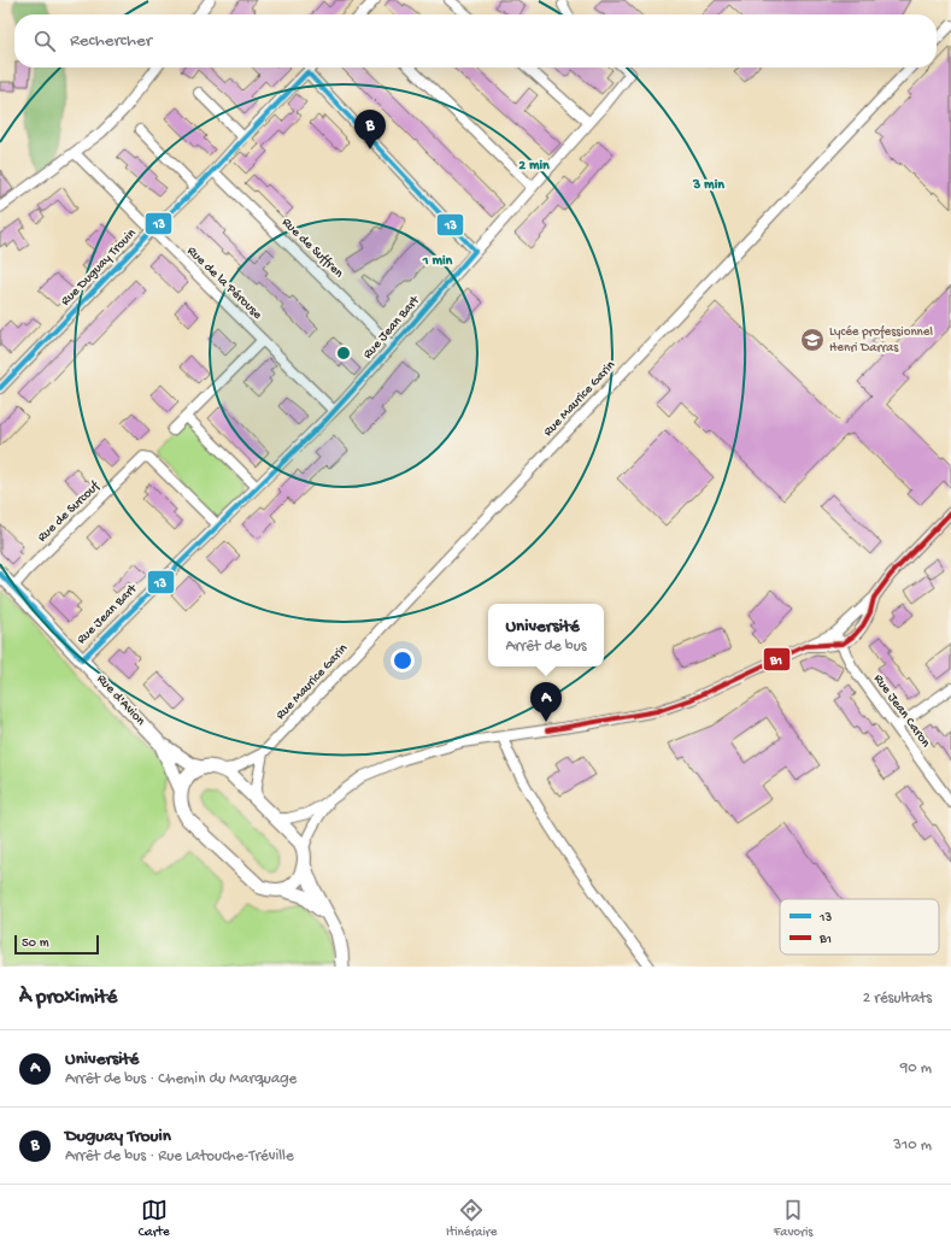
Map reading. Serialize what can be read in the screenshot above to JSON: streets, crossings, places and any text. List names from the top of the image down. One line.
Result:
{"streets":{"street":["Rue de Suffren","Rue Duguay Trouin","Rue de la Pérouse","Rue Jean Bart","Rue Maurice Garin","Rue de Surcouf","Rue d'Avion","Rue Jean Caron"]},"crossings":[["Rue de Suffren","Rue Duguay Trouin"],["Rue de Suffren","Rue Jean Bart"],["Rue Duguay Trouin","Rue de la Pérouse"],["Rue de la Pérouse","Rue Jean Bart"],["Rue Jean Bart","Rue de Surcouf"],["Rue Jean Bart","Rue d'Avion"],["Rue de Surcouf","Rue d'Avion"]],"places":{"school or university":["Lycée professionnel Henri Darras"]},"lines":["transit line 13","transit line B1"],"legend":["13","B1"],"scale_bar":"50 m","page":{"search":"Rechercher","pins":["B","A"],"popup":["Université","Arrêt de bus"],"scale":"50 m","heading":["À proximité","2 résultats"],"list":[{"mark":"A","name":"Université","note":"Arrêt de bus · Chemin du Marquage","value":"90 m"},{"mark":"B","name":"Duguay Trouin","note":"Arrêt de bus · Rue Latouche-Tréville","value":"310 m"}],"nav":["Carte","Itinéraire","Favoris"]},"rings":["2 min","3 min","1 min"]}
